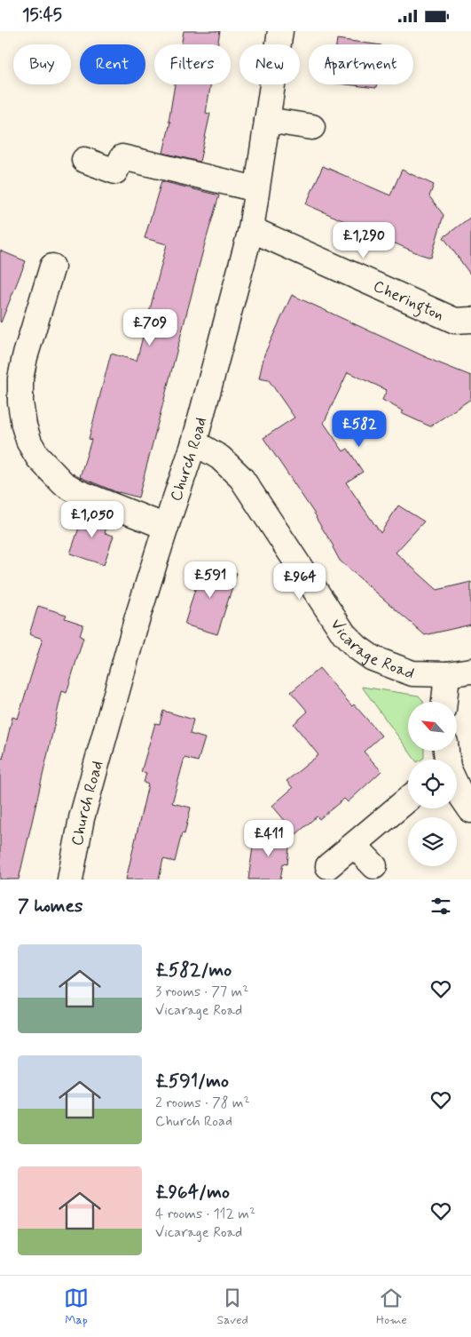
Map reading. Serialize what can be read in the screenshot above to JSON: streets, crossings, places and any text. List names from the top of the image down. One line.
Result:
{"streets":{"street":["Cherington","Church Road","Vicarage Road"]},"crossings":[["Cherington","Church Road"],["Church Road","Vicarage Road"]],"north":"top left","page":{"status":"15:45","chip":["Buy","Rent","Filters","New","Apartment"],"price":["£1,290","£709","£582","£1,050","£591","£964","£411"],"heading":"7 homes","list":[{"name":"£582/mo","note":"3 rooms · 77 m² · Vicarage Road"},{"name":"£591/mo","note":"2 rooms · 78 m² · Church Road"},{"name":"£964/mo","note":"4 rooms · 112 m² · Vicarage Road"}],"tabs":["Map","Saved","Home"]}}
